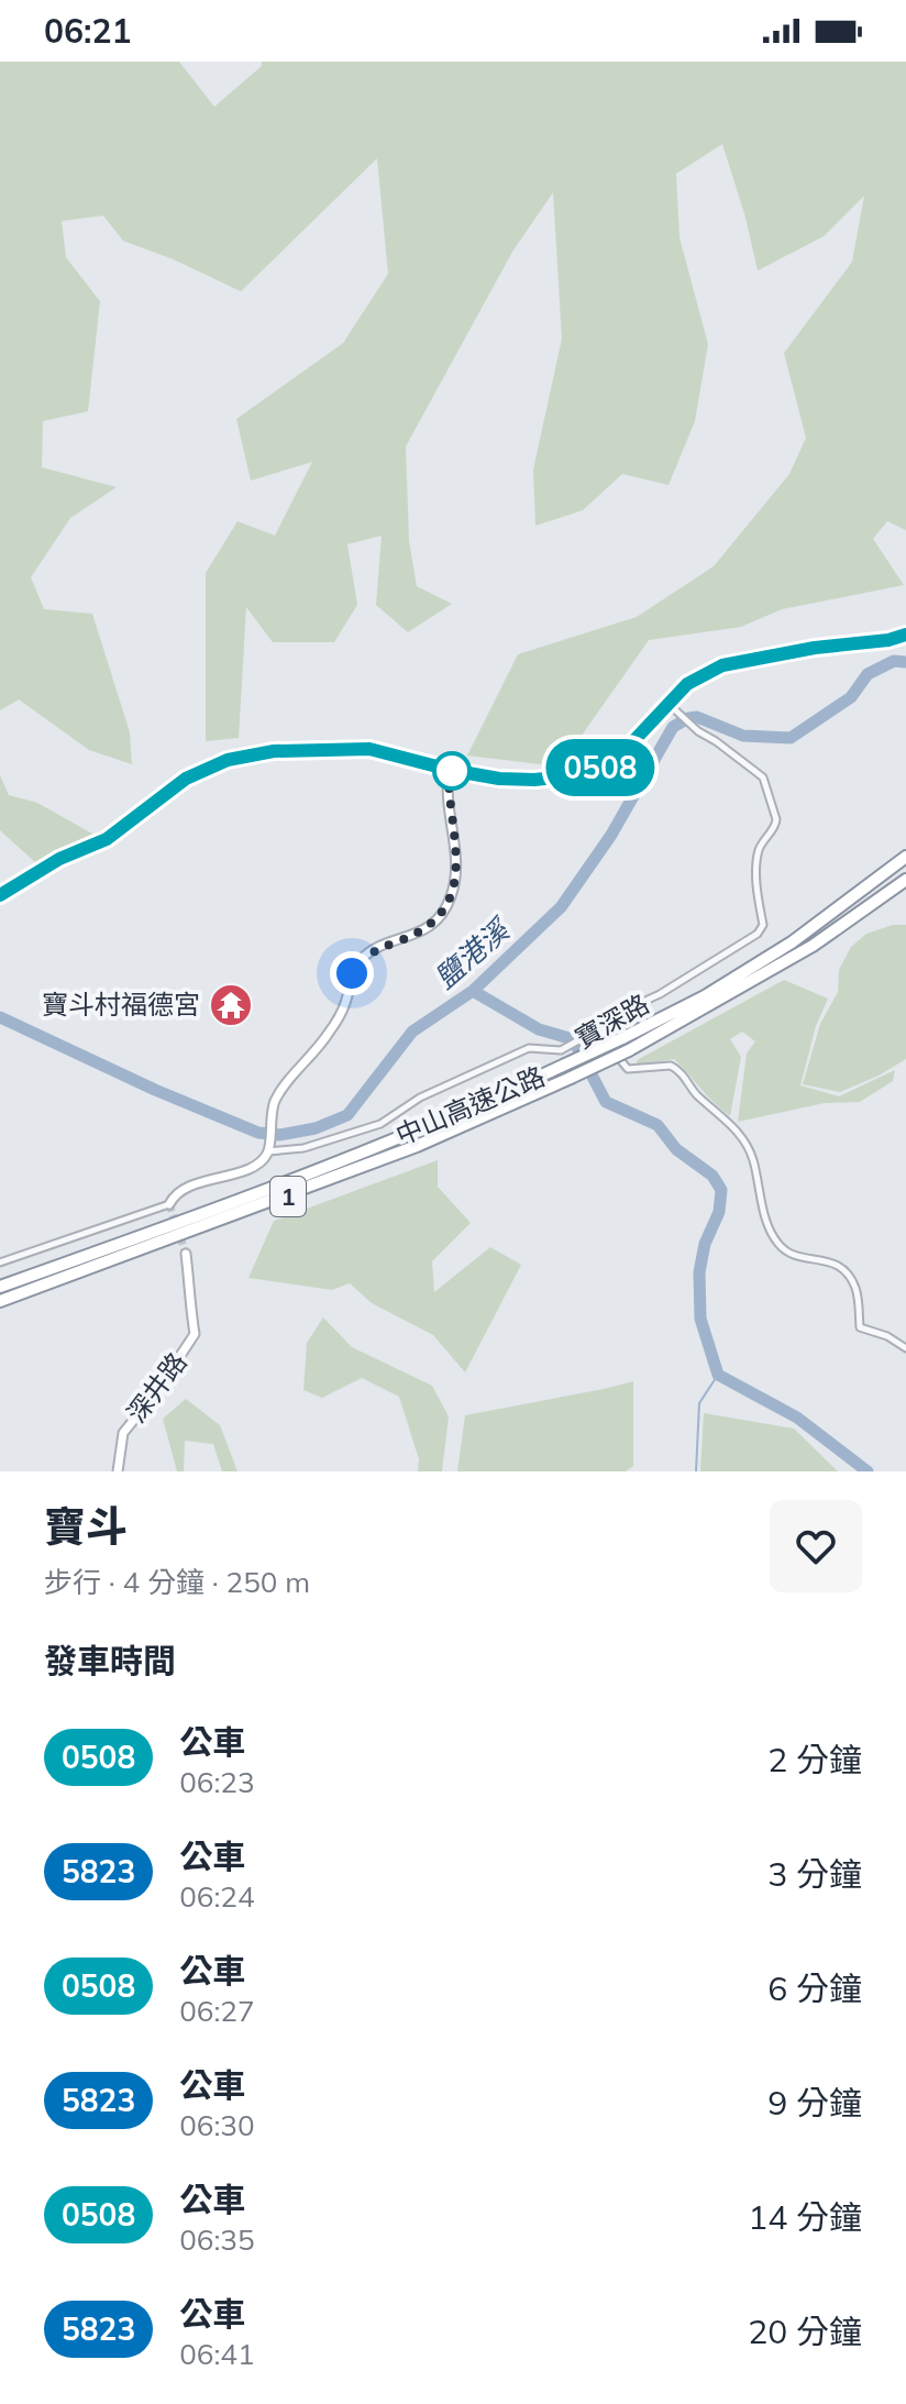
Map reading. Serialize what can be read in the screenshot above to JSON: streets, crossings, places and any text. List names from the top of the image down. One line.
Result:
{"streets":{"highway":["中山高速公路","1"],"street":["寶深路","深井路"]},"water":["鹽港溪"],"places":{"temple":["寶斗村福德宮"]},"lines":["bus line 0508"],"page":{"status":"06:21","on_map":"0508","heading":[["寶斗","步行 · 4 分鐘 · 250 m"],"發車時間"],"list":[{"mark":"0508","name":"公車","note":"06:23","value":"2 分鐘"},{"mark":"5823","name":"公車","note":"06:24","value":"3 分鐘"},{"mark":"0508","name":"公車","note":"06:27","value":"6 分鐘"},{"mark":"5823","name":"公車","note":"06:30","value":"9 分鐘"},{"mark":"0508","name":"公車","note":"06:35","value":"14 分鐘"},{"mark":"5823","name":"公車","note":"06:41","value":"20 分鐘"}]}}
